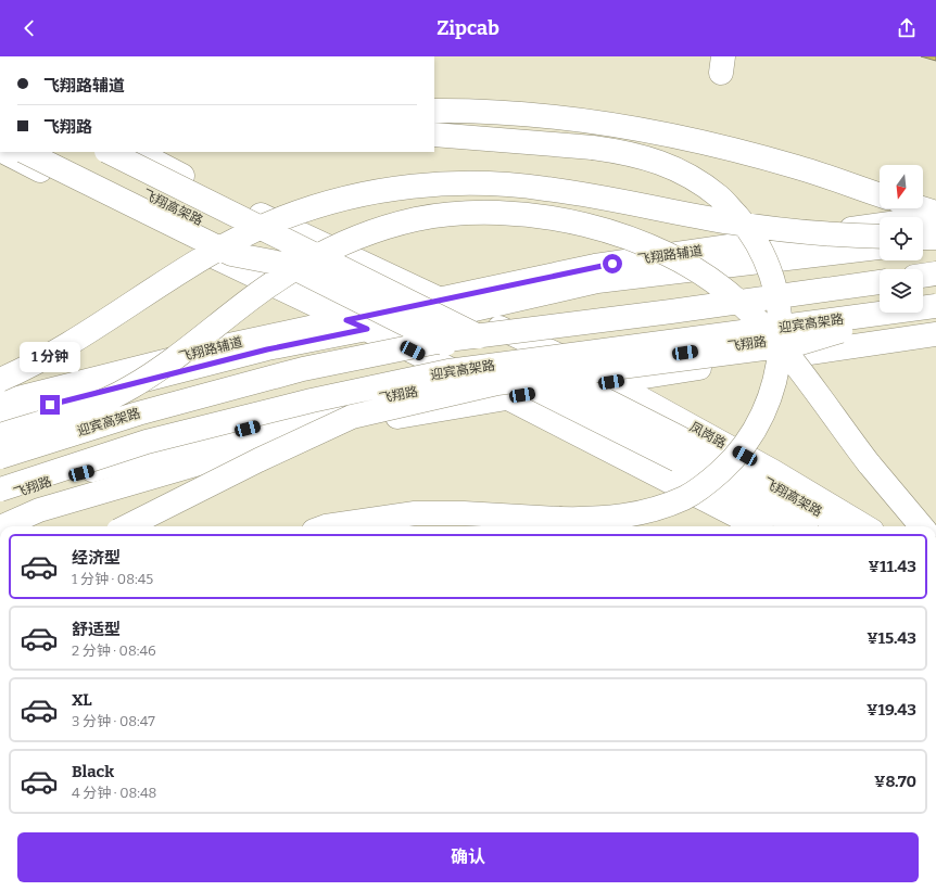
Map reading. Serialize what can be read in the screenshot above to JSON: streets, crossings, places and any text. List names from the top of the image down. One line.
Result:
{"streets":{"main road":["飞翔高架路","飞翔路辅道","迎宾高架路","飞翔路","凤岗路"]},"crossings":[["飞翔路辅道","凤岗路"],["飞翔路","凤岗路"]],"north":"bottom","page":{"header":"Zipcab","banner":["飞翔路辅道","飞翔路"],"bubble":"1 分钟","list":[{"name":"经济型","note":"1 分钟 · 08:45","value":"¥11.43"},{"name":"舒适型","note":"2 分钟 · 08:46","value":"¥15.43"},{"name":"XL","note":"3 分钟 · 08:47","value":"¥19.43"},{"name":"Black","note":"4 分钟 · 08:48","value":"¥8.70"}],"buttons":"确认"}}
